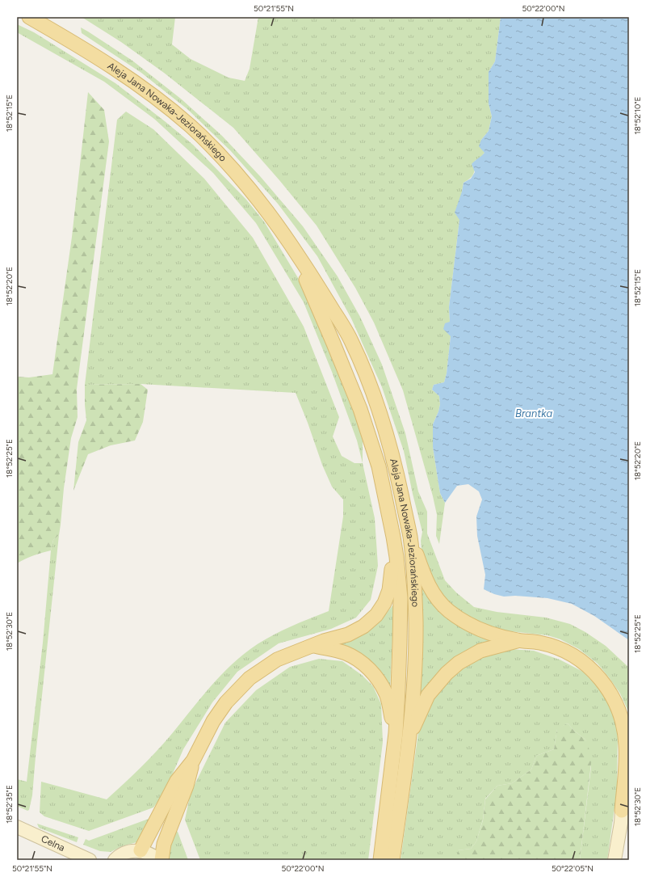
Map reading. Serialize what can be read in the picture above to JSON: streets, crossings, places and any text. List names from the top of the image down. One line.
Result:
{"streets":{"main road":["Aleja Jana Nowaka-Jeziorańskiego"],"street":["Celna"]},"water":["Brantka"],"coordinates":["50°21'55\"N","50°22'00\"N","18°52'15\"E","18°52'10\"E","18°52'20\"E","18°52'25\"E","18°52'30\"E","18°52'35\"E","50°22'05\"N"]}
